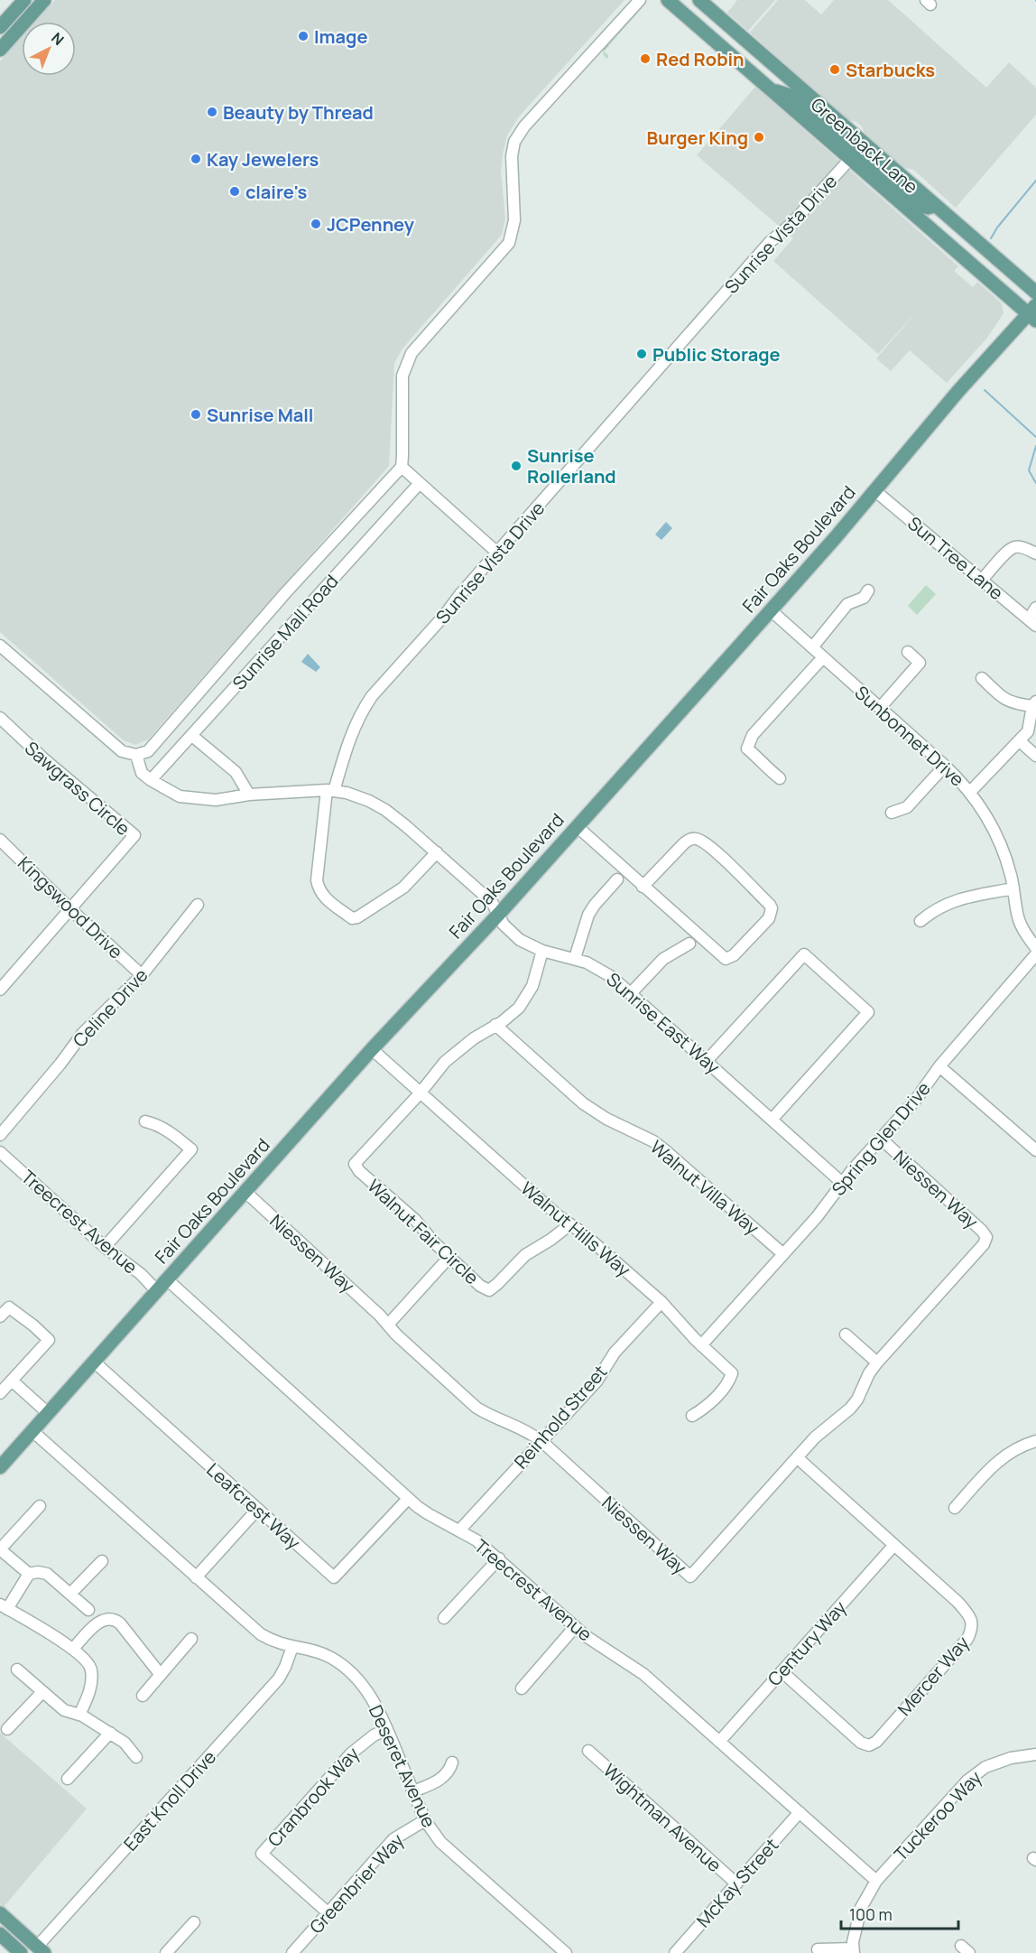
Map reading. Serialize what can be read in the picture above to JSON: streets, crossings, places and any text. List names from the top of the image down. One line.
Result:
{"streets":{"main road":["Greenback Lane","Fair Oaks Boulevard"],"street":["Sunrise Vista Drive","Sun Tree Lane","Sunrise Mall Road","Sunbonnet Drive","Sawgrass Circle","Kingswood Drive","Celine Drive","Sunrise East Way","Spring Glen Drive","Walnut Villa Way","Niessen Way","Treecrest Avenue","Walnut Hills Way","Walnut Fair Circle","Reinhold Street","Leafcrest Way","Century Way","Mercer Way","Deseret Avenue","Cranbrook Way","East Knoll Drive","Tuckeroo Way","Wightman Avenue","McKay Street","Greenbrier Way"]},"crossings":[["Greenback Lane","Sunrise Vista Drive"],["Greenback Lane","Fair Oaks Boulevard"],["Sunrise Vista Drive","Sunrise East Way"],["Fair Oaks Boulevard","Sun Tree Lane"],["Fair Oaks Boulevard","Sunbonnet Drive"],["Fair Oaks Boulevard","Sunrise East Way"],["Fair Oaks Boulevard","Niessen Way"],["Fair Oaks Boulevard","Treecrest Avenue"],["Fair Oaks Boulevard","Walnut Hills Way"],["Fair Oaks Boulevard","Leafcrest Way"],["Fair Oaks Boulevard","Deseret Avenue"],["Sunrise Mall Road","Sunrise East Way"],["Sawgrass Circle","Kingswood Drive"],["Kingswood Drive","Celine Drive"],["Sunrise East Way","Spring Glen Drive"],["Spring Glen Drive","Walnut Villa Way"],["Spring Glen Drive","Niessen Way"],["Spring Glen Drive","Walnut Hills Way"],["Niessen Way","Reinhold Street"],["Niessen Way","Mercer Way"],["Treecrest Avenue","Reinhold Street"],["Treecrest Avenue","Leafcrest Way"],["Treecrest Avenue","Century Way"],["Treecrest Avenue","Tuckeroo Way"],["Treecrest Avenue","McKay Street"],["Walnut Hills Way","Walnut Fair Circle"],["Walnut Hills Way","Reinhold Street"],["Century Way","Mercer Way"],["Deseret Avenue","Cranbrook Way"],["Deseret Avenue","East Knoll Drive"],["Deseret Avenue","Greenbrier Way"],["Cranbrook Way","Greenbrier Way"],["Wightman Avenue","McKay Street"]],"places":["Image","Red Robin","Starbucks","Beauty by Thread","Burger King","Kay Jewelers","claire's","JCPenney","Public Storage","Sunrise Mall","Sunrise Rollerland"],"scale_bar":"100 m","north":"top right"}
